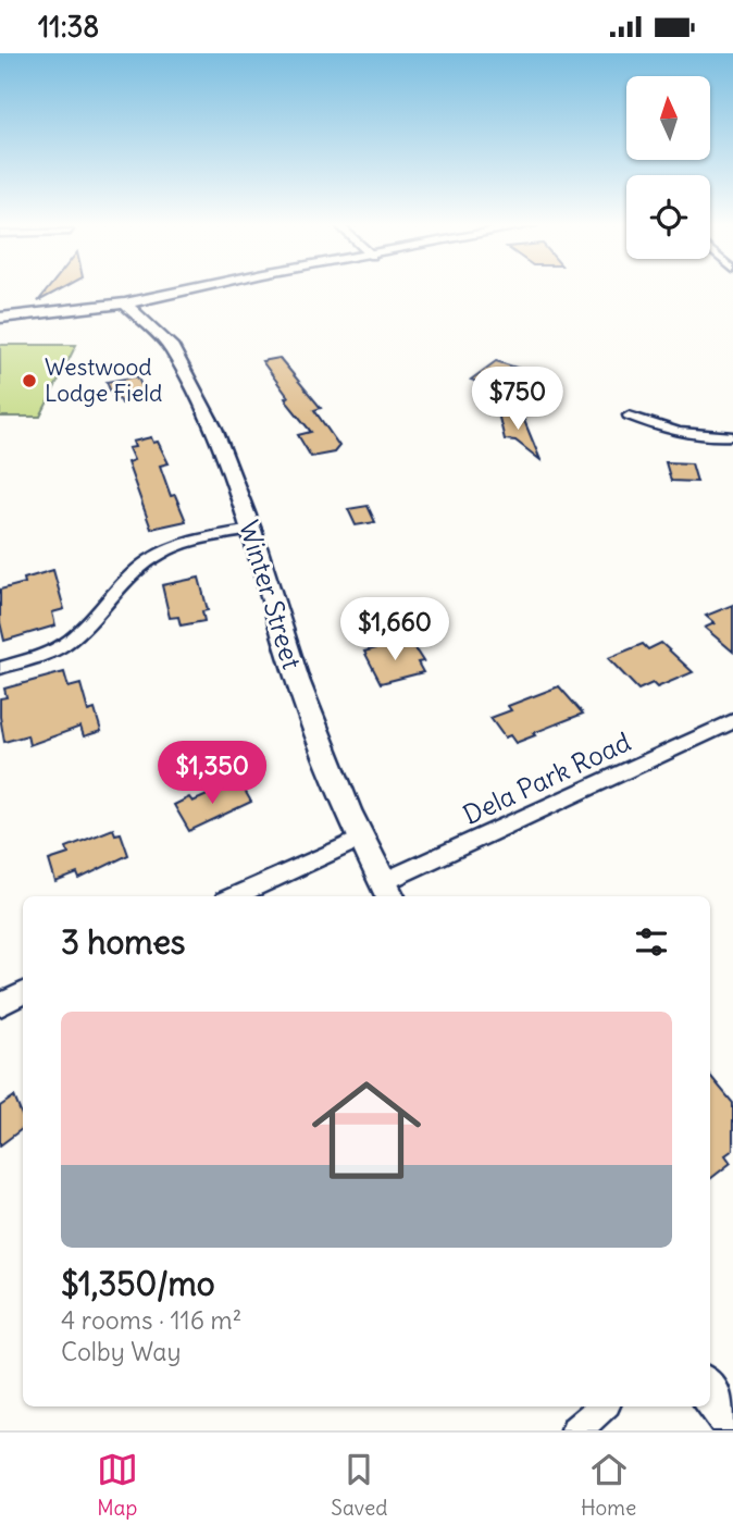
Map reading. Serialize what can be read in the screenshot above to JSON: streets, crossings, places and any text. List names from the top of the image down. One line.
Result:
{"streets":{"street":["Winter Street","Dela Park Road"]},"crossings":[["Winter Street","Dela Park Road"]],"places":["Westwood Lodge Field"],"north":"top","page":{"status":"11:38","price":["$750","$1,660","$1,350"],"heading":"3 homes","list":[{"name":"$1,350/mo","note":"4 rooms · 116 m² · Colby Way"}],"tabs":["Map","Saved","Home"]}}
